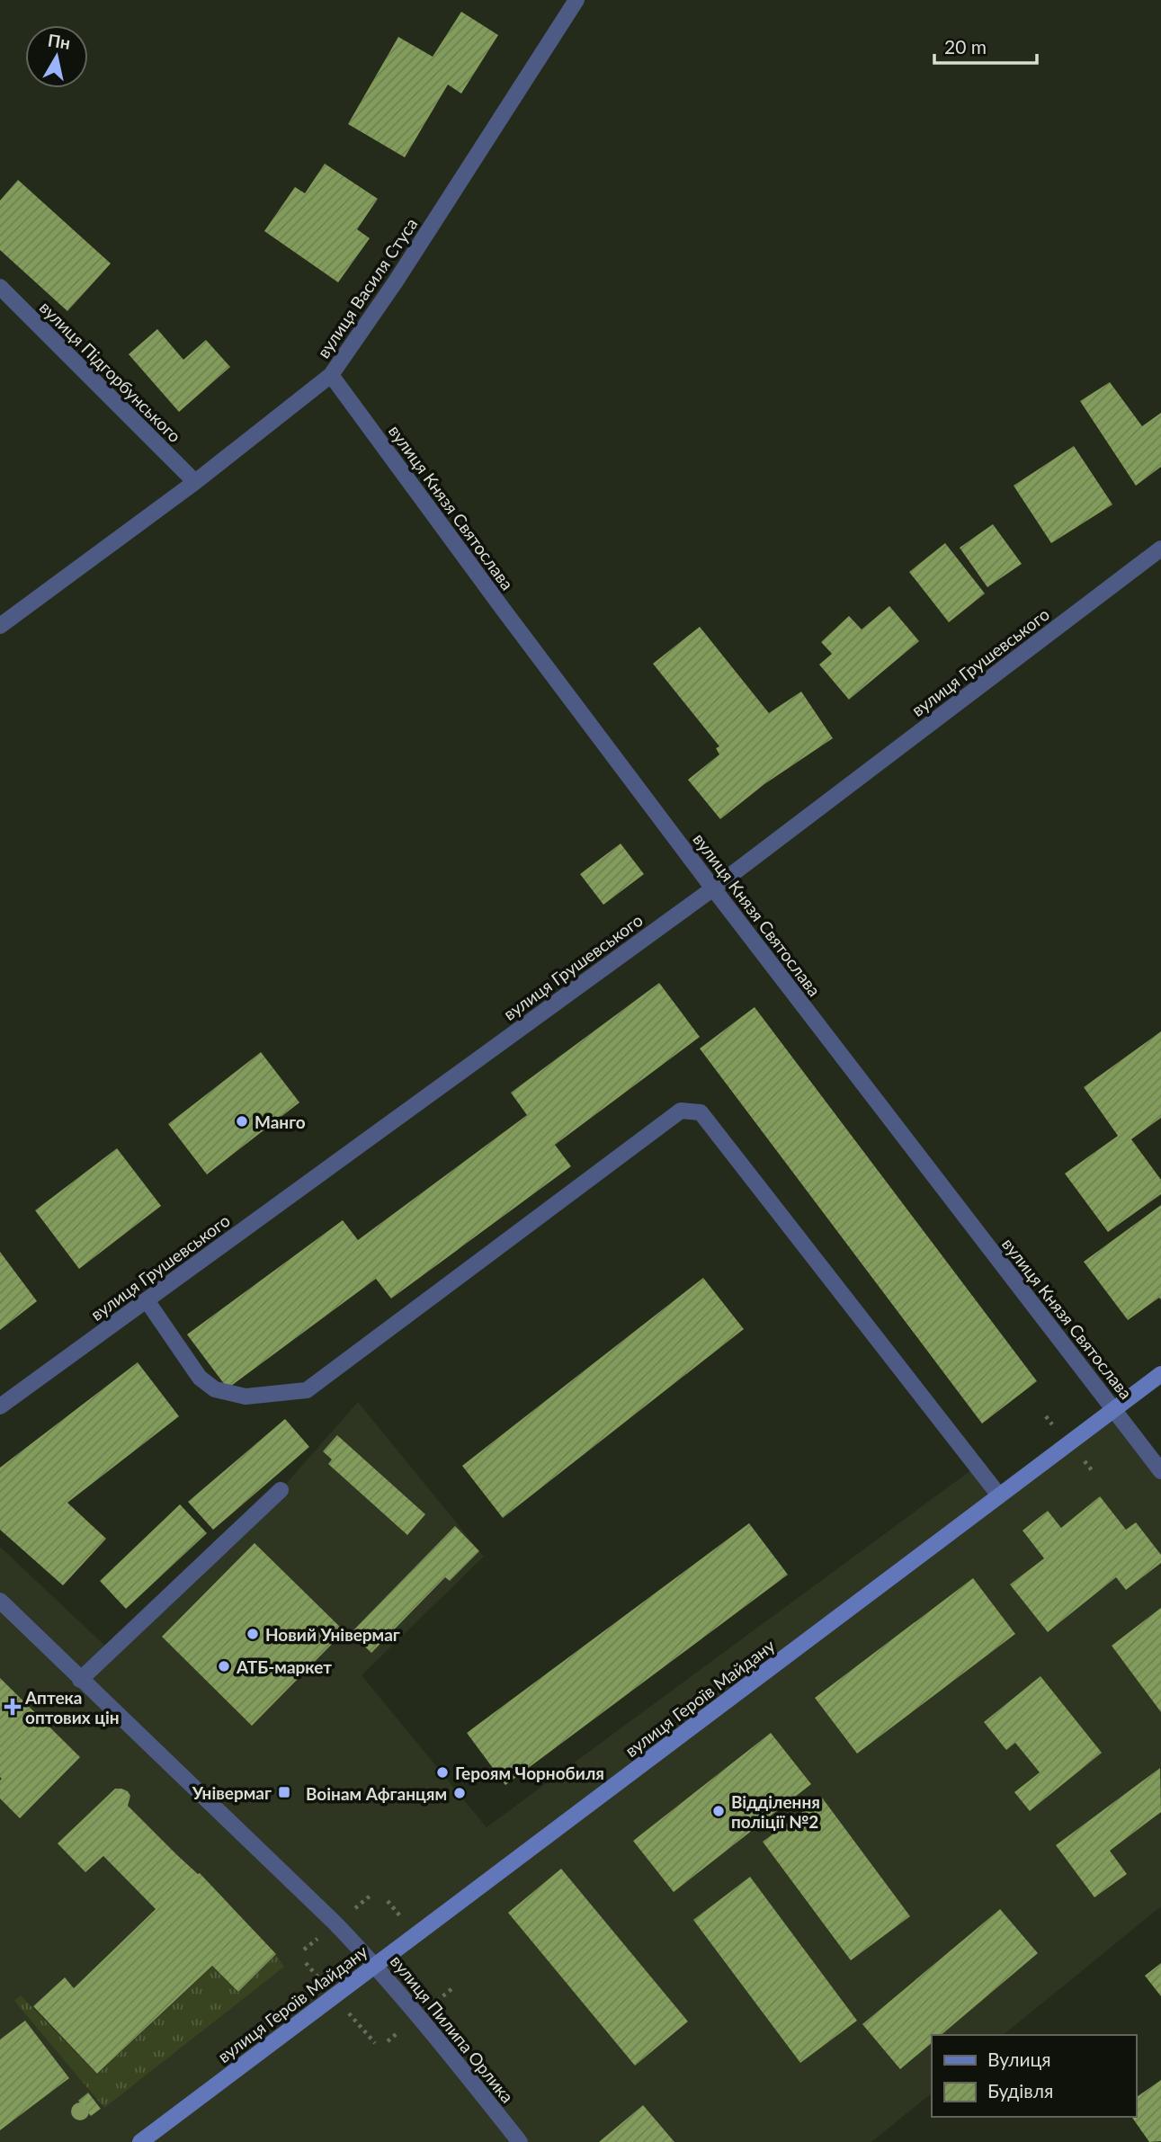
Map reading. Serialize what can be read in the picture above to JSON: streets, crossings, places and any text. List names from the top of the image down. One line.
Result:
{"streets":{"street":["вулиця Василя Стуса","вулиця Підгорбунського","вулиця Князя Святослава","вулиця Грушевського","вулиця Героїв Майдану","вулиця Пилипа Орлика"]},"crossings":[["вулиця Василя Стуса","вулиця Підгорбунського"],["вулиця Василя Стуса","вулиця Князя Святослава"],["вулиця Князя Святослава","вулиця Грушевського"],["вулиця Князя Святослава","вулиця Героїв Майдану"],["вулиця Героїв Майдану","вулиця Пилипа Орлика"]],"places":{"other":["Манго","Новий Універмаг","АТБ-маркет","Героям Чорнобиля","Воінам Афганцям","Відділення поліції №2"],"health":["Аптека оптових цін"],"transit":["Універмаг"]},"legend":["Вулиця","Будівля"],"scale_bar":"20 m","north":"top"}
